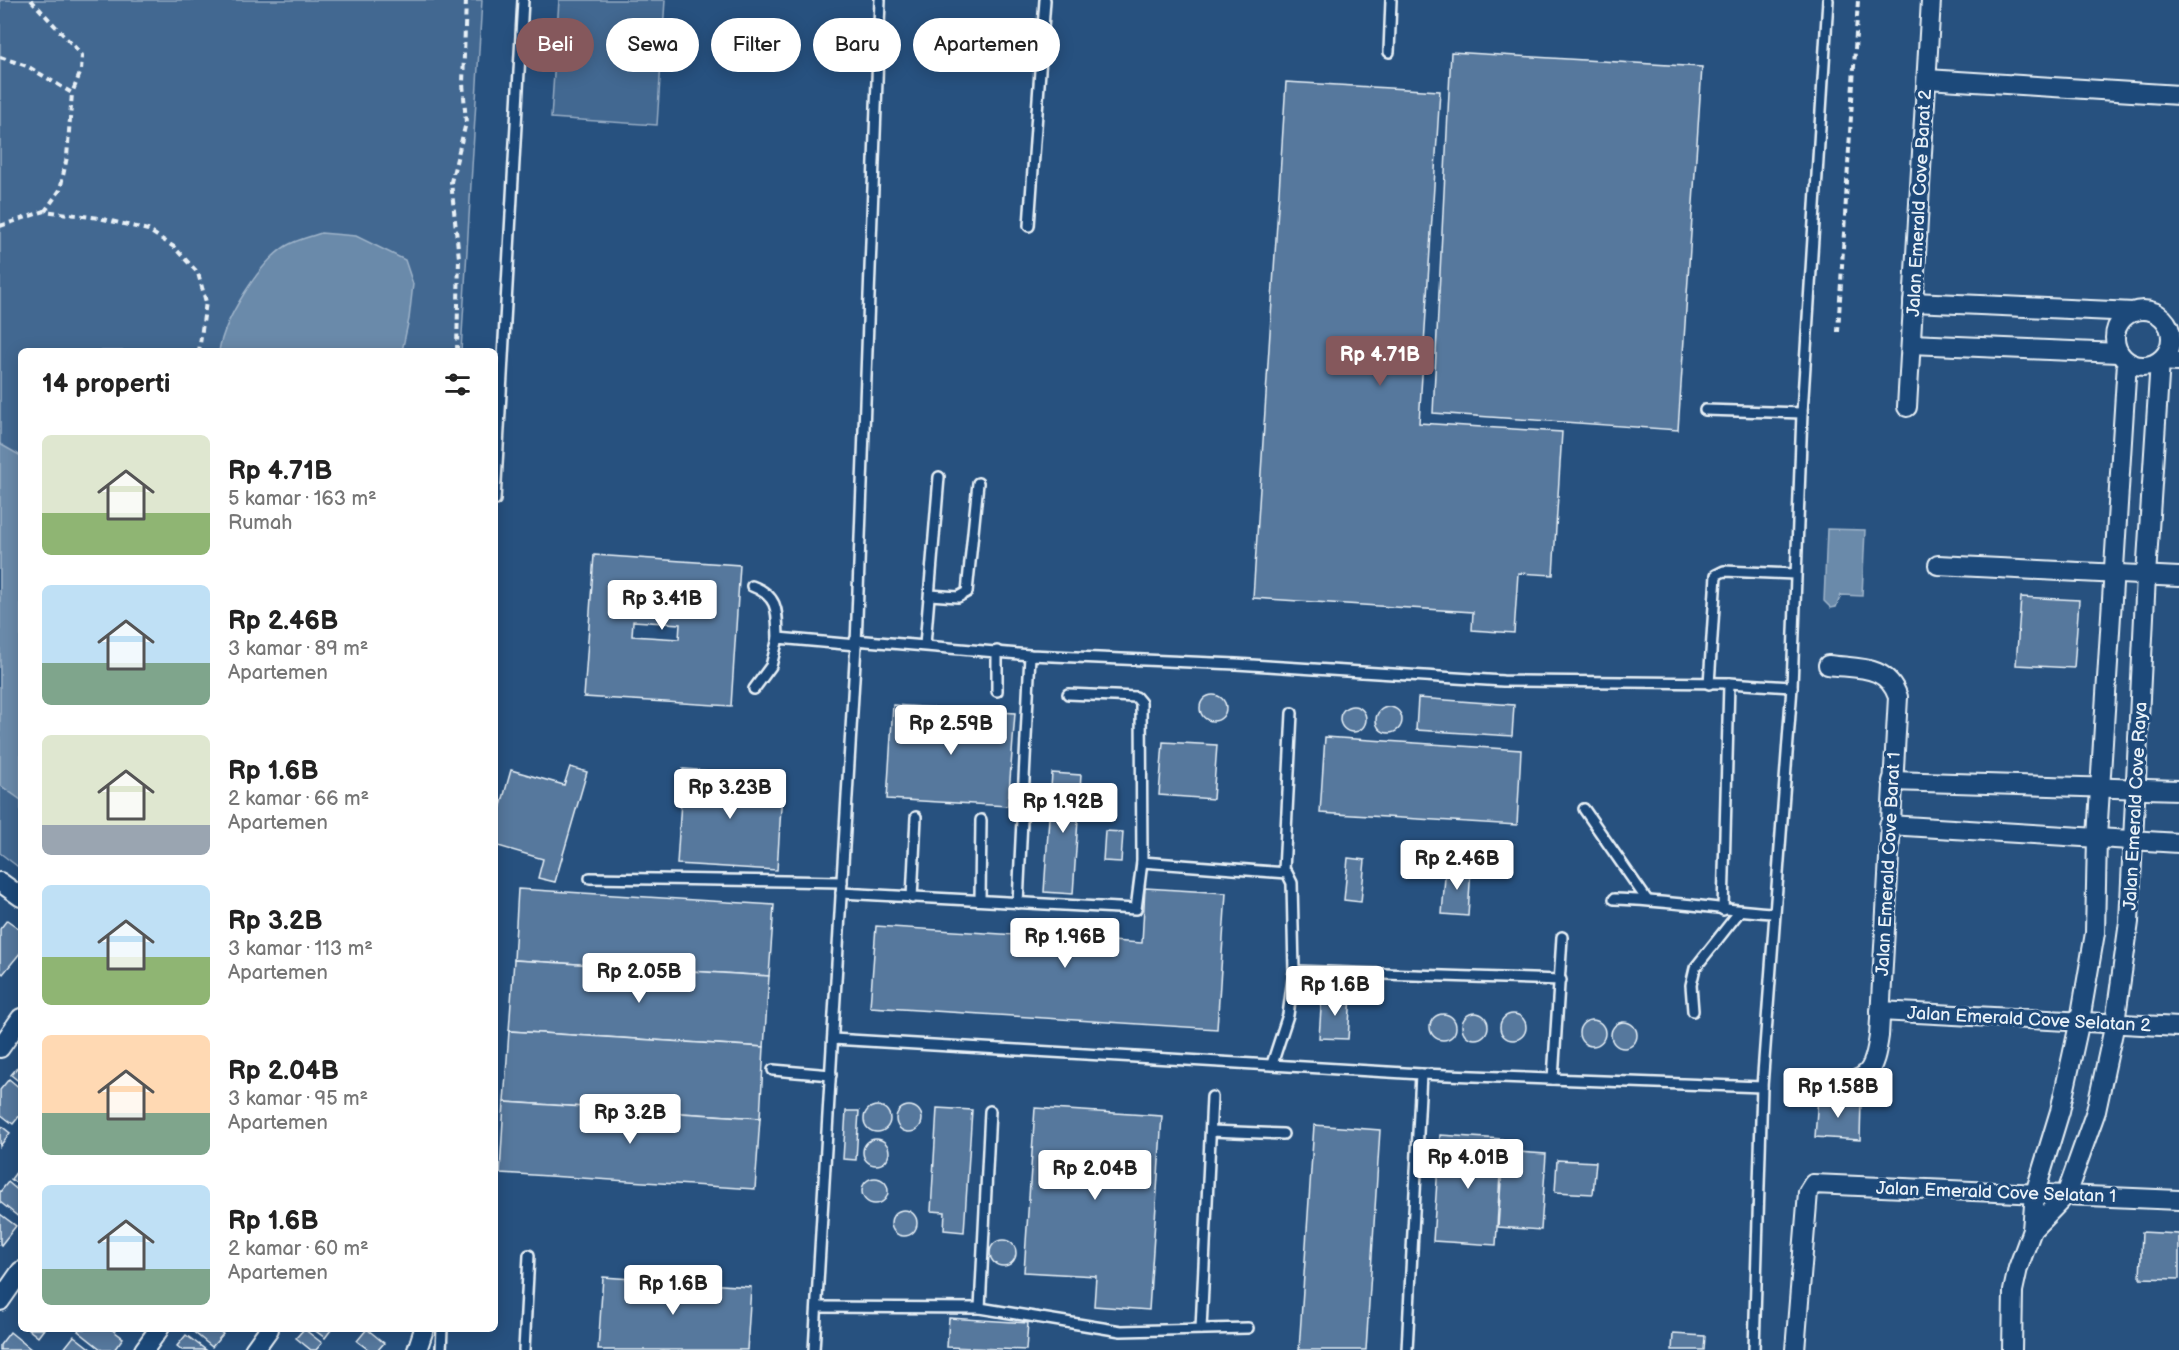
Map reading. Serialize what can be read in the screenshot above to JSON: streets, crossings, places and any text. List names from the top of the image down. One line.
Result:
{"streets":{"street":["Jalan Emerald Cove Barat 2","Jalan Emerald Cove Raya","Jalan Emerald Cove Barat 1","Jalan Emerald Cove Selatan 2","Jalan Emerald Cove Selatan 1"]},"crossings":[["Jalan Emerald Cove Raya","Jalan Emerald Cove Selatan 2"],["Jalan Emerald Cove Raya","Jalan Emerald Cove Selatan 1"],["Jalan Emerald Cove Barat 1","Jalan Emerald Cove Selatan 2"]],"page":{"chip":["Beli","Sewa","Filter","Baru","Apartemen"],"price":["Rp 4.71B","Rp 3.41B","Rp 2.59B","Rp 3.23B","Rp 1.92B","Rp 2.46B","Rp 1.96B","Rp 2.05B","Rp 1.6B","Rp 1.58B","Rp 3.2B","Rp 4.01B","Rp 2.04B","Rp 1.6B"],"heading":"14 properti","list":[{"name":"Rp 4.71B","note":"5 kamar · 163 m² · Rumah"},{"name":"Rp 2.46B","note":"3 kamar · 89 m² · Apartemen"},{"name":"Rp 1.6B","note":"2 kamar · 66 m² · Apartemen"},{"name":"Rp 3.2B","note":"3 kamar · 113 m² · Apartemen"},{"name":"Rp 2.04B","note":"3 kamar · 95 m² · Apartemen"},{"name":"Rp 1.6B","note":"2 kamar · 60 m² · Apartemen"}]}}
